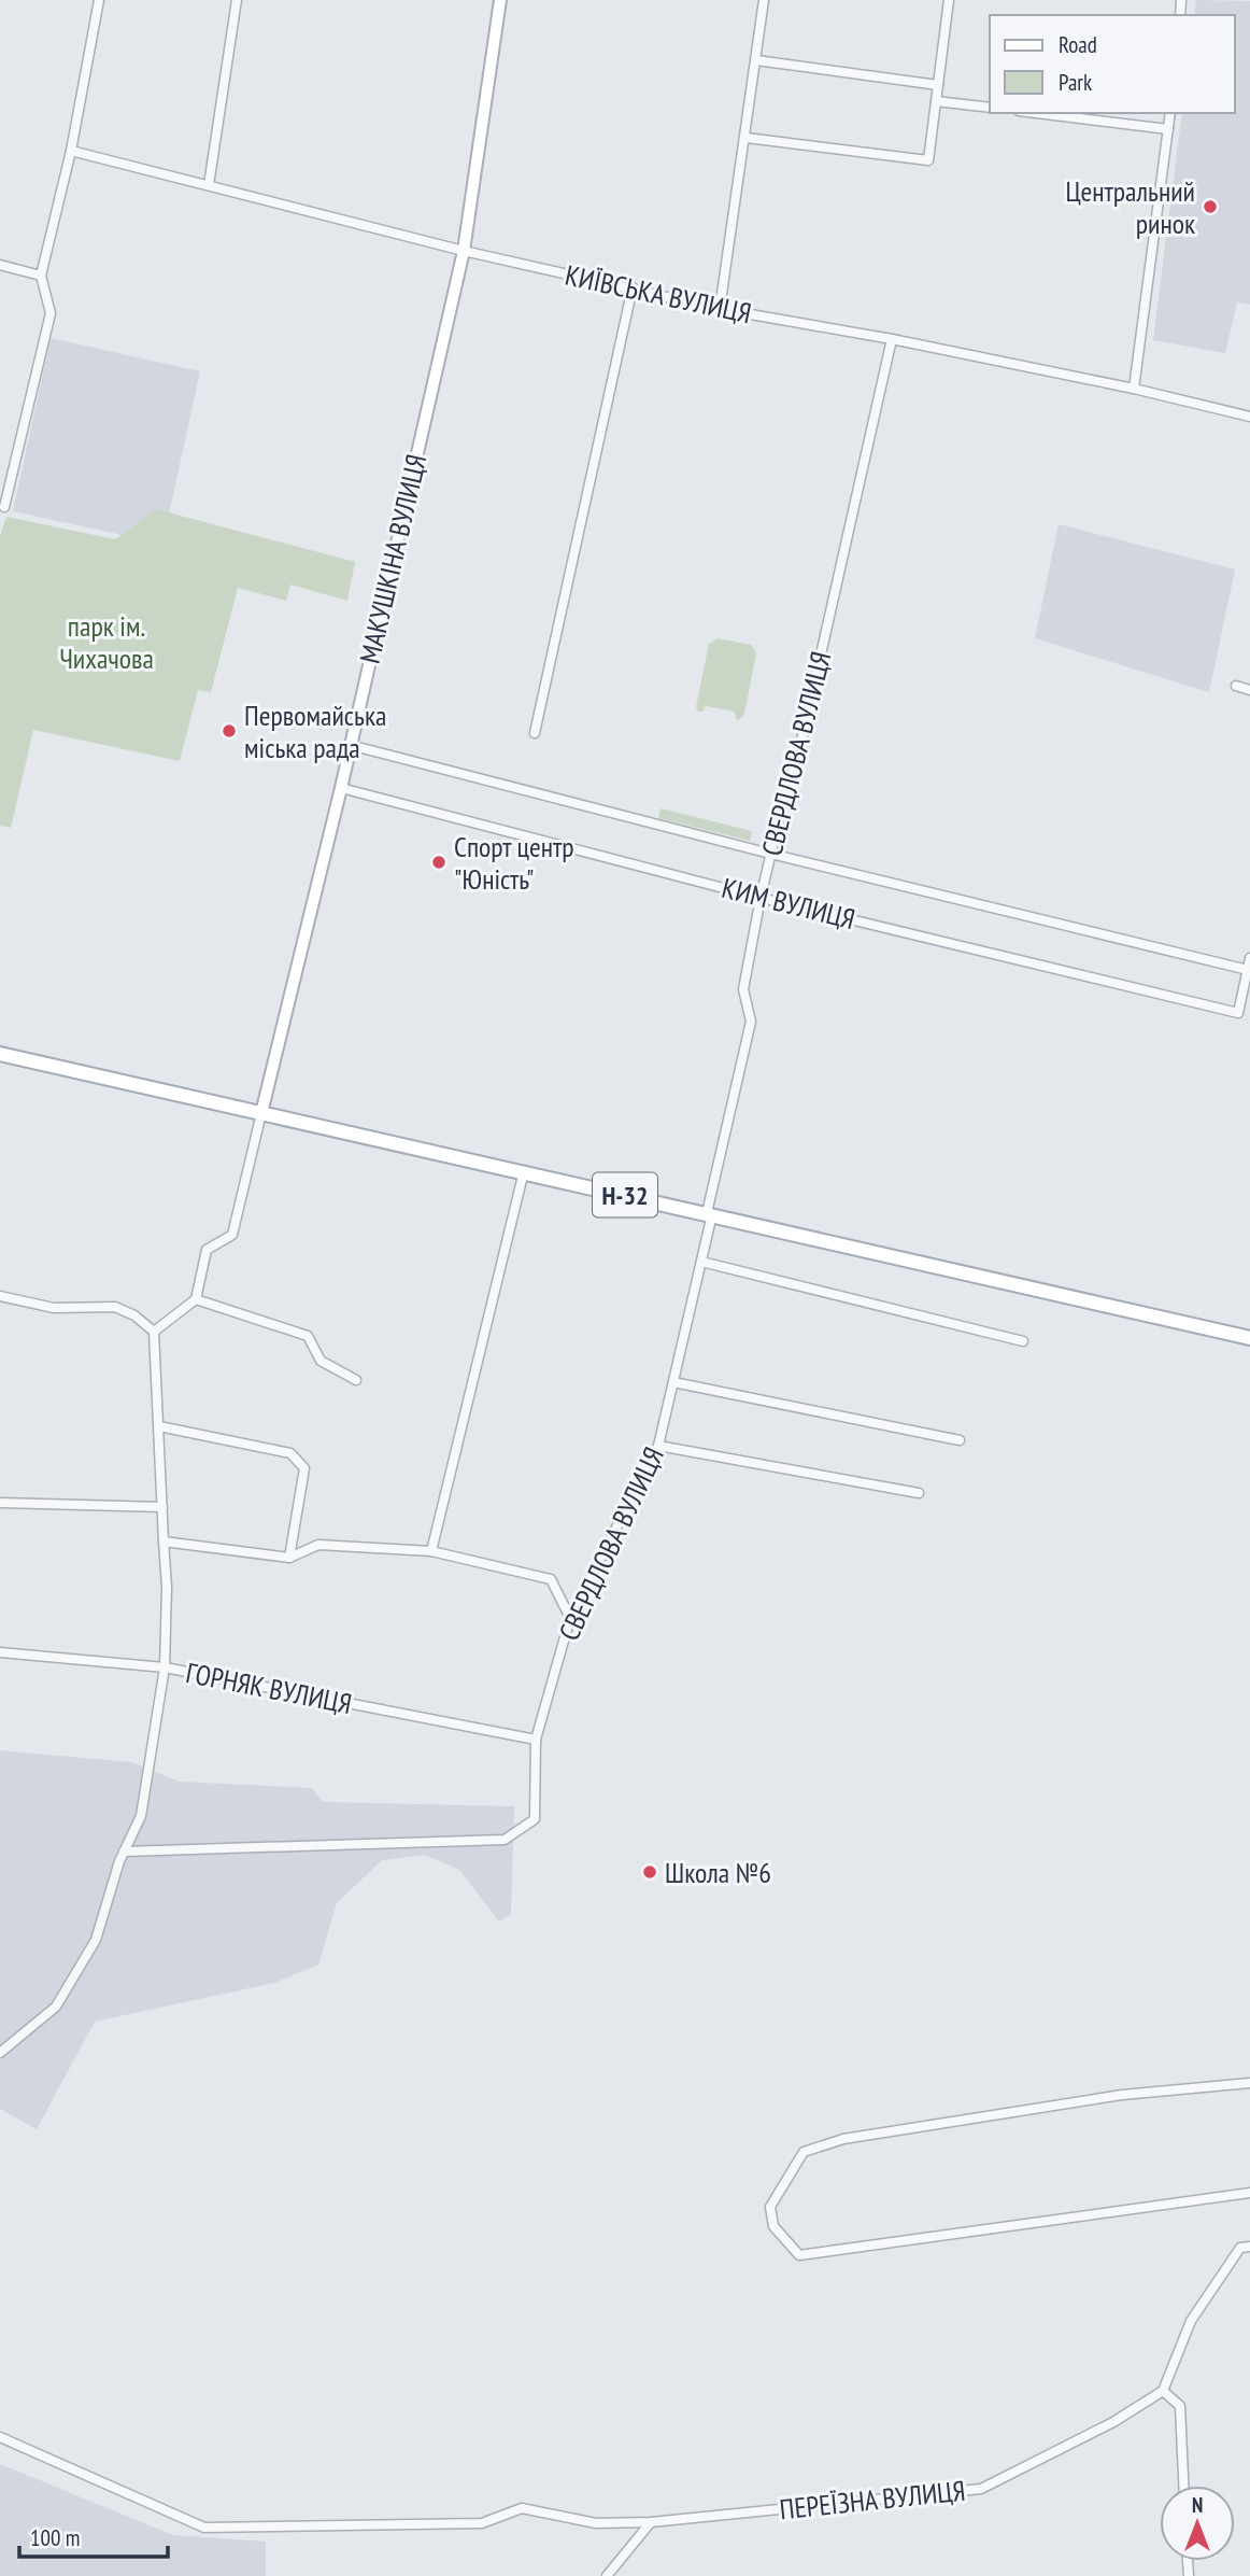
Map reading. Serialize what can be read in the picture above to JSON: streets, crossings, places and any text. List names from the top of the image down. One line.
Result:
{"streets":{"main road":["Н-32"],"street":["КИЇВСЬКА ВУЛИЦЯ","МАКУШКІНА ВУЛИЦЯ","СВЕРДЛОВА ВУЛИЦЯ","КИМ ВУЛИЦЯ","ГОРНЯК ВУЛИЦЯ","ПЕРЕЇЗНА ВУЛИЦЯ"]},"crossings":[["КИЇВСЬКА ВУЛИЦЯ","МАКУШКІНА ВУЛИЦЯ"],["КИЇВСЬКА ВУЛИЦЯ","СВЕРДЛОВА ВУЛИЦЯ"],["МАКУШКІНА ВУЛИЦЯ","КИМ ВУЛИЦЯ"],["МАКУШКІНА ВУЛИЦЯ","Н-32"],["СВЕРДЛОВА ВУЛИЦЯ","КИМ ВУЛИЦЯ"],["СВЕРДЛОВА ВУЛИЦЯ","Н-32"],["СВЕРДЛОВА ВУЛИЦЯ","ГОРНЯК ВУЛИЦЯ"]],"parks":["парк ім. Чихачова"],"places":["Центральний ринок","Первомайська міська рада","Спорт центр \"Юність\"","Школа №6"],"legend":["Road","Park"],"scale_bar":"100 m","north":"top"}
